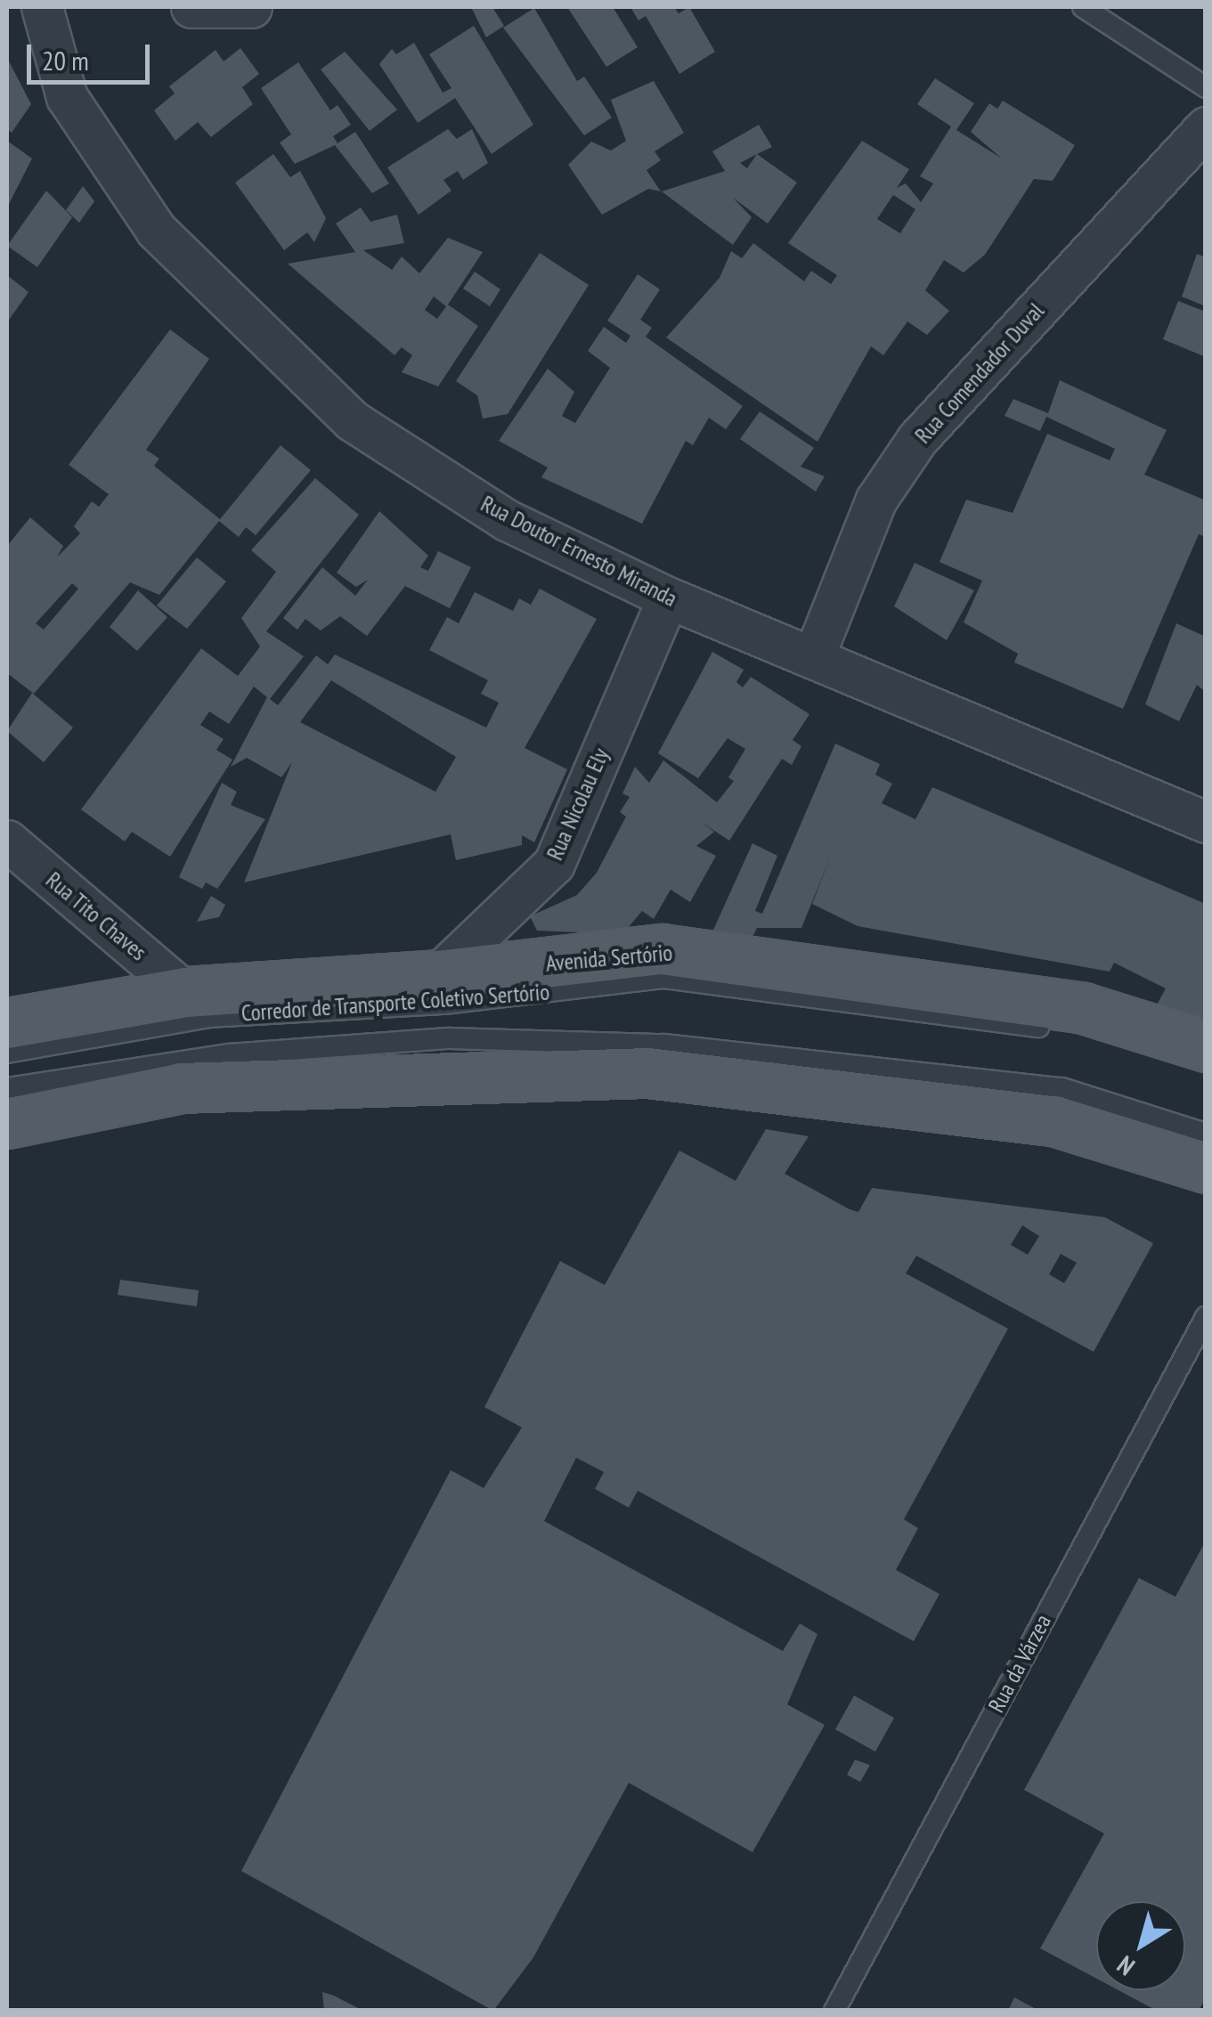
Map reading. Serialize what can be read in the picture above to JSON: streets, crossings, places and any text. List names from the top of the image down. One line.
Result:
{"streets":{"main road":["Avenida Sertório"],"street":["Rua Comendador Duval","Rua Doutor Ernesto Miranda","Rua Nicolau Ely","Rua Tito Chaves"],"lane":["Corredor de Transporte Coletivo Sertório","Rua da Várzea"]},"crossings":[["Rua Comendador Duval","Rua Doutor Ernesto Miranda"],["Rua Doutor Ernesto Miranda","Rua Nicolau Ely"],["Rua Nicolau Ely","Avenida Sertório"],["Rua Tito Chaves","Avenida Sertório"],["Rua Tito Chaves","Corredor de Transporte Coletivo Sertório"],["Avenida Sertório","Corredor de Transporte Coletivo Sertório"]],"scale_bar":"20 m","north":"bottom left"}
